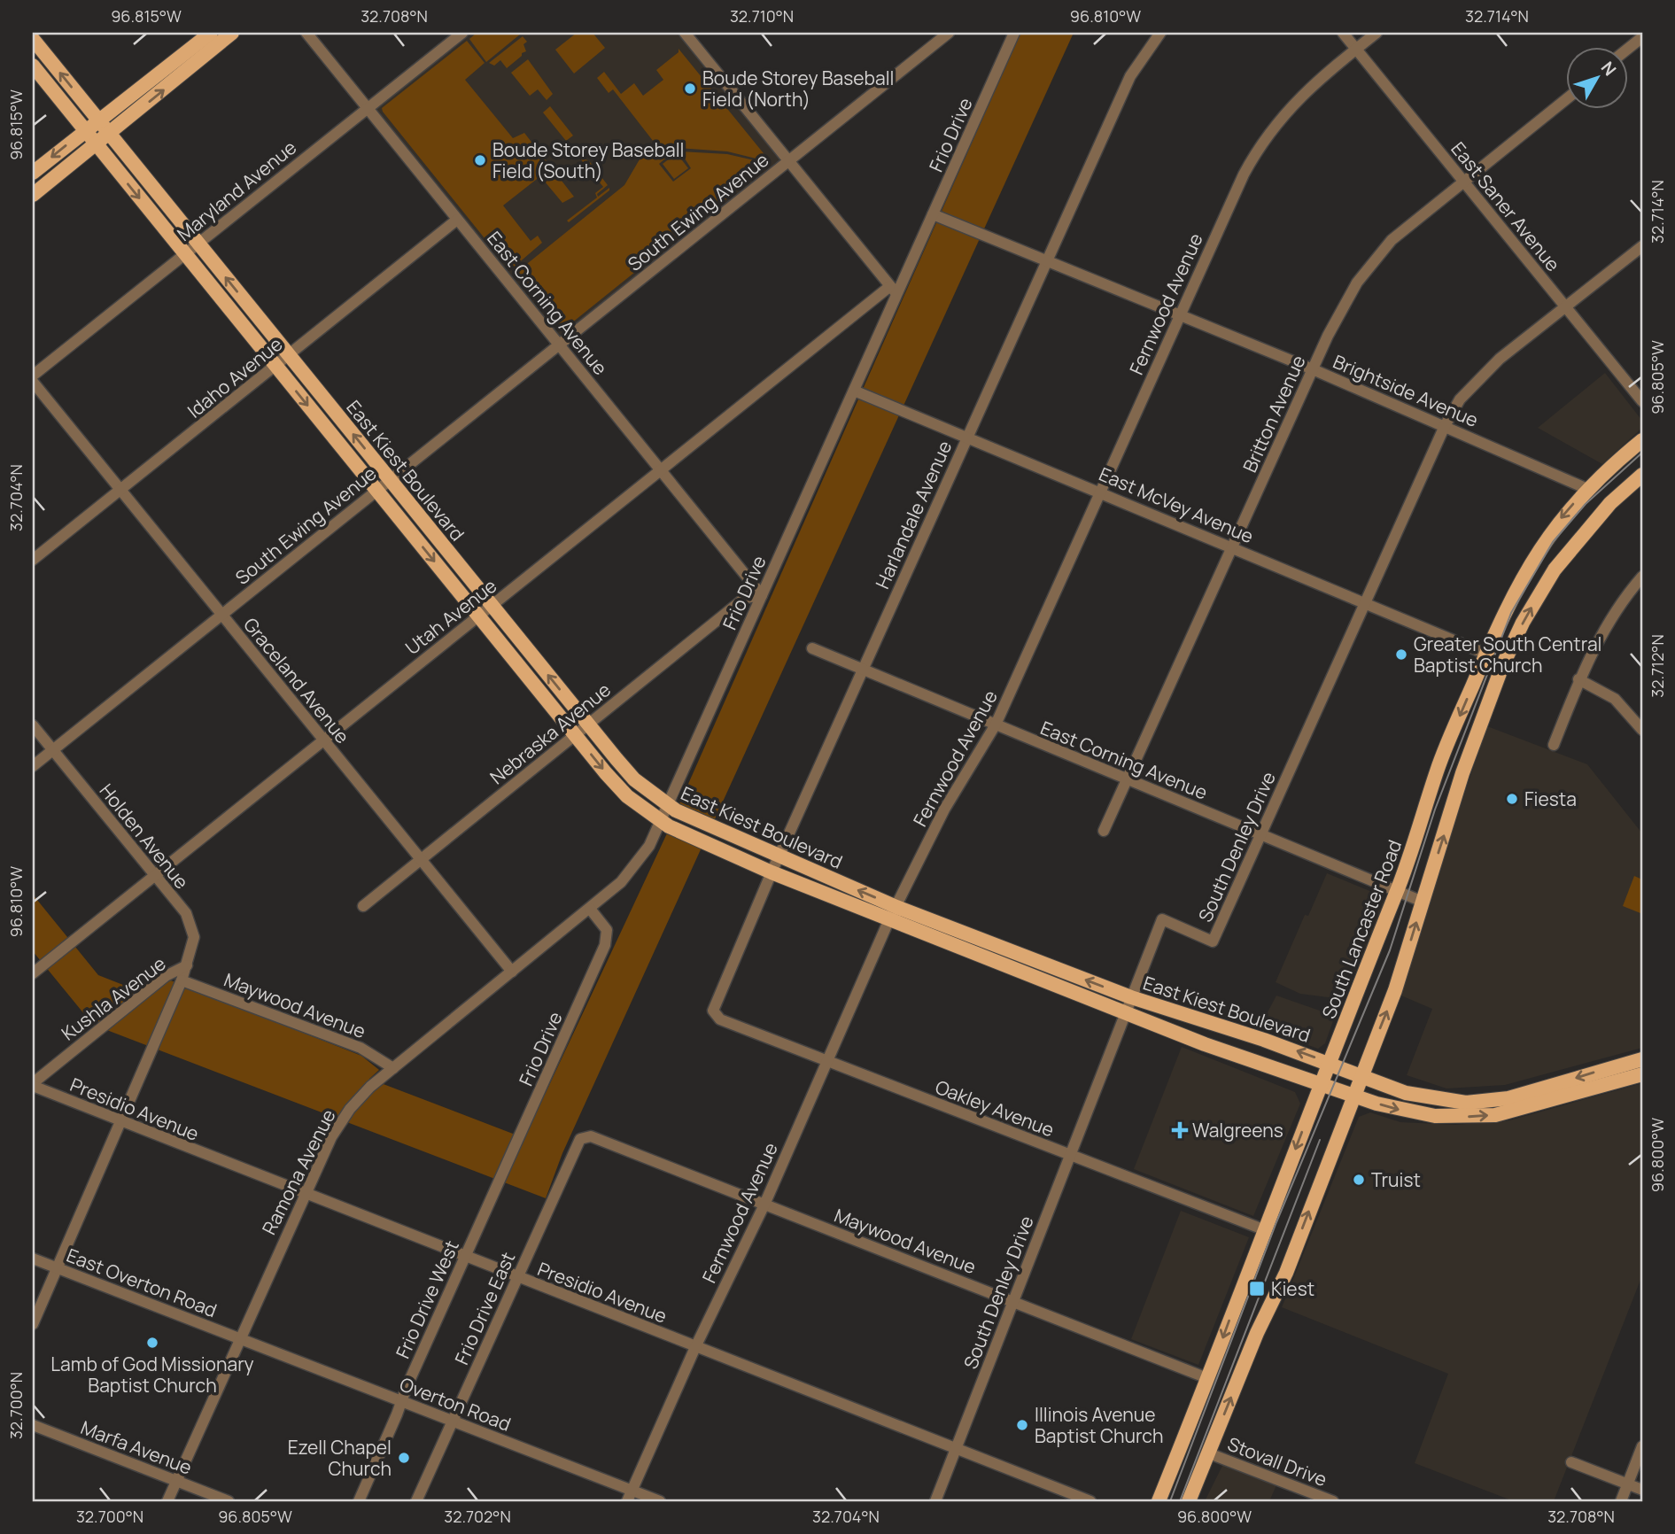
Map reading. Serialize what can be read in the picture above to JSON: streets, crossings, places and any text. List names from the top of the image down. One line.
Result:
{"streets":{"main road":["East Kiest Boulevard","South Lancaster Road"],"street":["Frio Drive","Maryland Avenue","East Saner Avenue","South Ewing Avenue","East Corning Avenue","Fernwood Avenue","Idaho Avenue","Brightside Avenue","Britton Avenue","East McVey Avenue","Harlandale Avenue","Utah Avenue","Graceland Avenue","Nebraska Avenue","Holden Avenue","South Denley Drive","Kushla Avenue","Maywood Avenue","Oakley Avenue","Presidio Avenue","Ramona Avenue","East Overton Road","Frio Drive West","Frio Drive East","Overton Road","Marfa Avenue","Stovall Drive"]},"crossings":[["Frio Drive","East Corning Avenue"],["Frio Drive","Brightside Avenue"],["Frio Drive","East Kiest Boulevard"],["Frio Drive","East McVey Avenue"],["Frio Drive","Utah Avenue"],["Frio Drive","Nebraska Avenue"],["Frio Drive","Ramona Avenue"],["Frio Drive","Frio Drive West"],["Maryland Avenue","East Corning Avenue"],["Maryland Avenue","East Kiest Boulevard"],["East Saner Avenue","Fernwood Avenue"],["East Saner Avenue","Britton Avenue"],["East Saner Avenue","South Denley Drive"],["South Ewing Avenue","East Corning Avenue"],["South Ewing Avenue","East Kiest Boulevard"],["South Ewing Avenue","Graceland Avenue"],["South Ewing Avenue","Holden Avenue"],["East Corning Avenue","Fernwood Avenue"],["East Corning Avenue","Idaho Avenue"],["East Corning Avenue","Britton Avenue"],["East Corning Avenue","Harlandale Avenue"],["East Corning Avenue","Utah Avenue"],["East Corning Avenue","Nebraska Avenue"],["East Corning Avenue","South Denley Drive"],["East Corning Avenue","South Lancaster Road"],["Fernwood Avenue","Brightside Avenue"],["Fernwood Avenue","East Kiest Boulevard"],["Fernwood Avenue","East McVey Avenue"],["Fernwood Avenue","Maywood Avenue"],["Fernwood Avenue","Oakley Avenue"],["Fernwood Avenue","Presidio Avenue"],["Fernwood Avenue","Overton Road"],["Idaho Avenue","East Kiest Boulevard"],["Idaho Avenue","Graceland Avenue"],["Brightside Avenue","Britton Avenue"],["Brightside Avenue","Harlandale Avenue"],["Brightside Avenue","South Denley Drive"],["Brightside Avenue","South Lancaster Road"],["Britton Avenue","East McVey Avenue"],["East Kiest Boulevard","Harlandale Avenue"],["East Kiest Boulevard","Utah Avenue"],["East Kiest Boulevard","Nebraska Avenue"],["East Kiest Boulevard","South Denley Drive"],["East Kiest Boulevard","South Lancaster Road"],["East McVey Avenue","Harlandale Avenue"],["East McVey Avenue","South Denley Drive"],["East McVey Avenue","South Lancaster Road"],["Harlandale Avenue","Oakley Avenue"],["Utah Avenue","Graceland Avenue"],["Utah Avenue","Holden Avenue"],["Graceland Avenue","Nebraska Avenue"],["Graceland Avenue","Ramona Avenue"],["Holden Avenue","Kushla Avenue"],["Holden Avenue","Maywood Avenue"],["Holden Avenue","Presidio Avenue"],["Holden Avenue","East Overton Road"],["South Denley Drive","Maywood Avenue"],["South Denley Drive","Oakley Avenue"],["South Denley Drive","Presidio Avenue"],["South Lancaster Road","Maywood Avenue"],["South Lancaster Road","Oakley Avenue"],["Kushla Avenue","Presidio Avenue"],["Maywood Avenue","Ramona Avenue"],["Maywood Avenue","Frio Drive East"],["Presidio Avenue","Ramona Avenue"],["Presidio Avenue","Frio Drive West"],["Presidio Avenue","Frio Drive East"],["Ramona Avenue","East Overton Road"],["Ramona Avenue","Overton Road"],["Ramona Avenue","Marfa Avenue"],["East Overton Road","Overton Road"],["Frio Drive West","Overton Road"],["Frio Drive East","Overton Road"]],"places":{"other":["Boude Storey Baseball Field (North)","Boude Storey Baseball Field (South)","Greater South Central Baptist Church","Fiesta","Truist","Lamb of God Missionary Baptist Church","Illinois Avenue Baptist Church","Ezell Chapel Church"],"health":["Walgreens"],"transit":["Kiest"]},"north":"top right","coordinates":["96.815°W","32.708°N","32.710°N","96.810°W","32.714°N","96.805°W","32.704°N","32.712°N","96.800°W","32.700°N","32.702°N"]}
